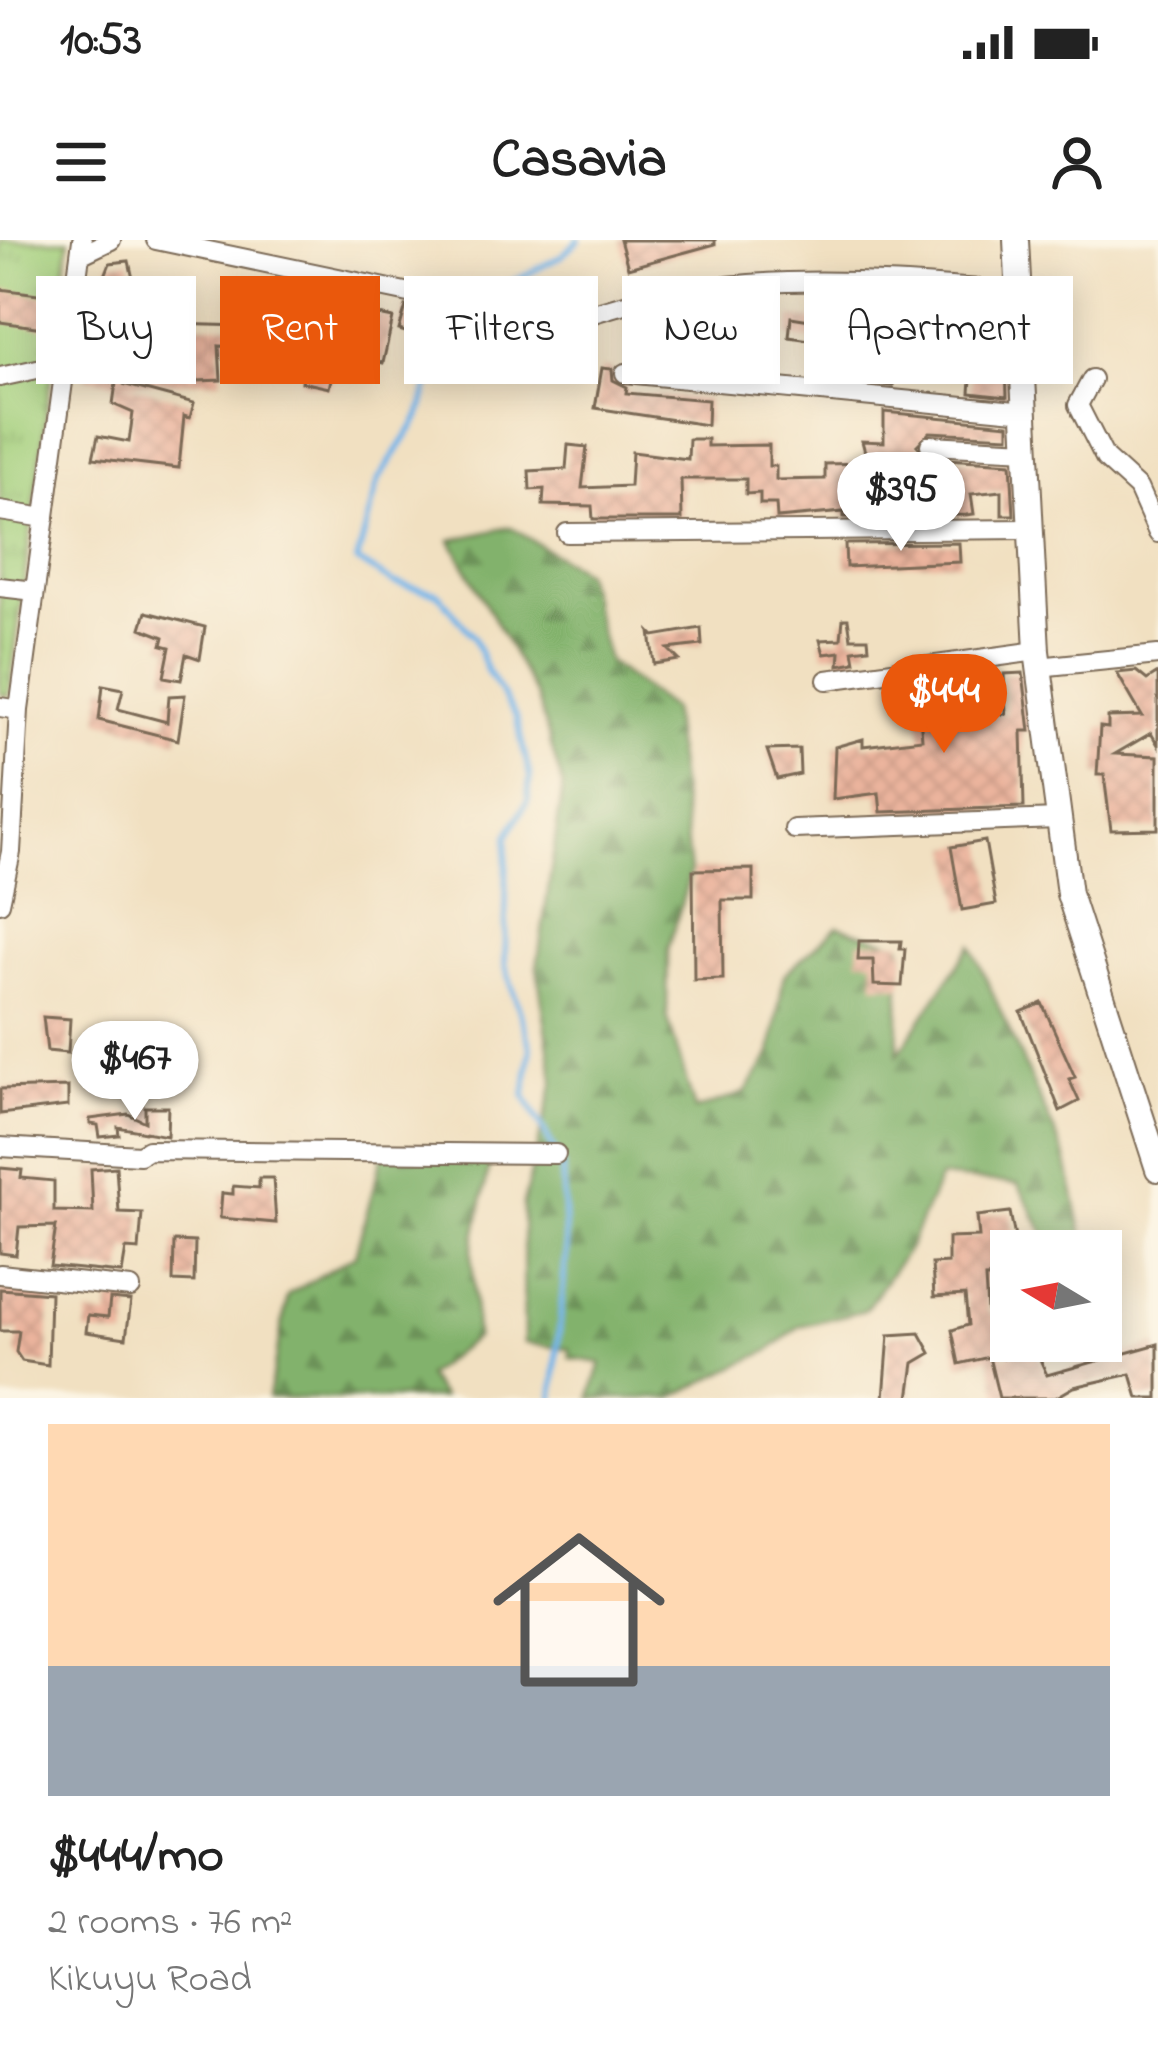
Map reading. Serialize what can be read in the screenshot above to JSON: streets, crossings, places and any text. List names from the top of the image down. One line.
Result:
{"north":"left","page":{"status":"10:53","header":"Casavia","chip":["Buy","Rent","Filters","New","Apartment"],"price":["$395","$444","$467"],"list":[{"name":"$444/mo","note":"2 rooms · 76 m² · Kikuyu Road"}]}}
